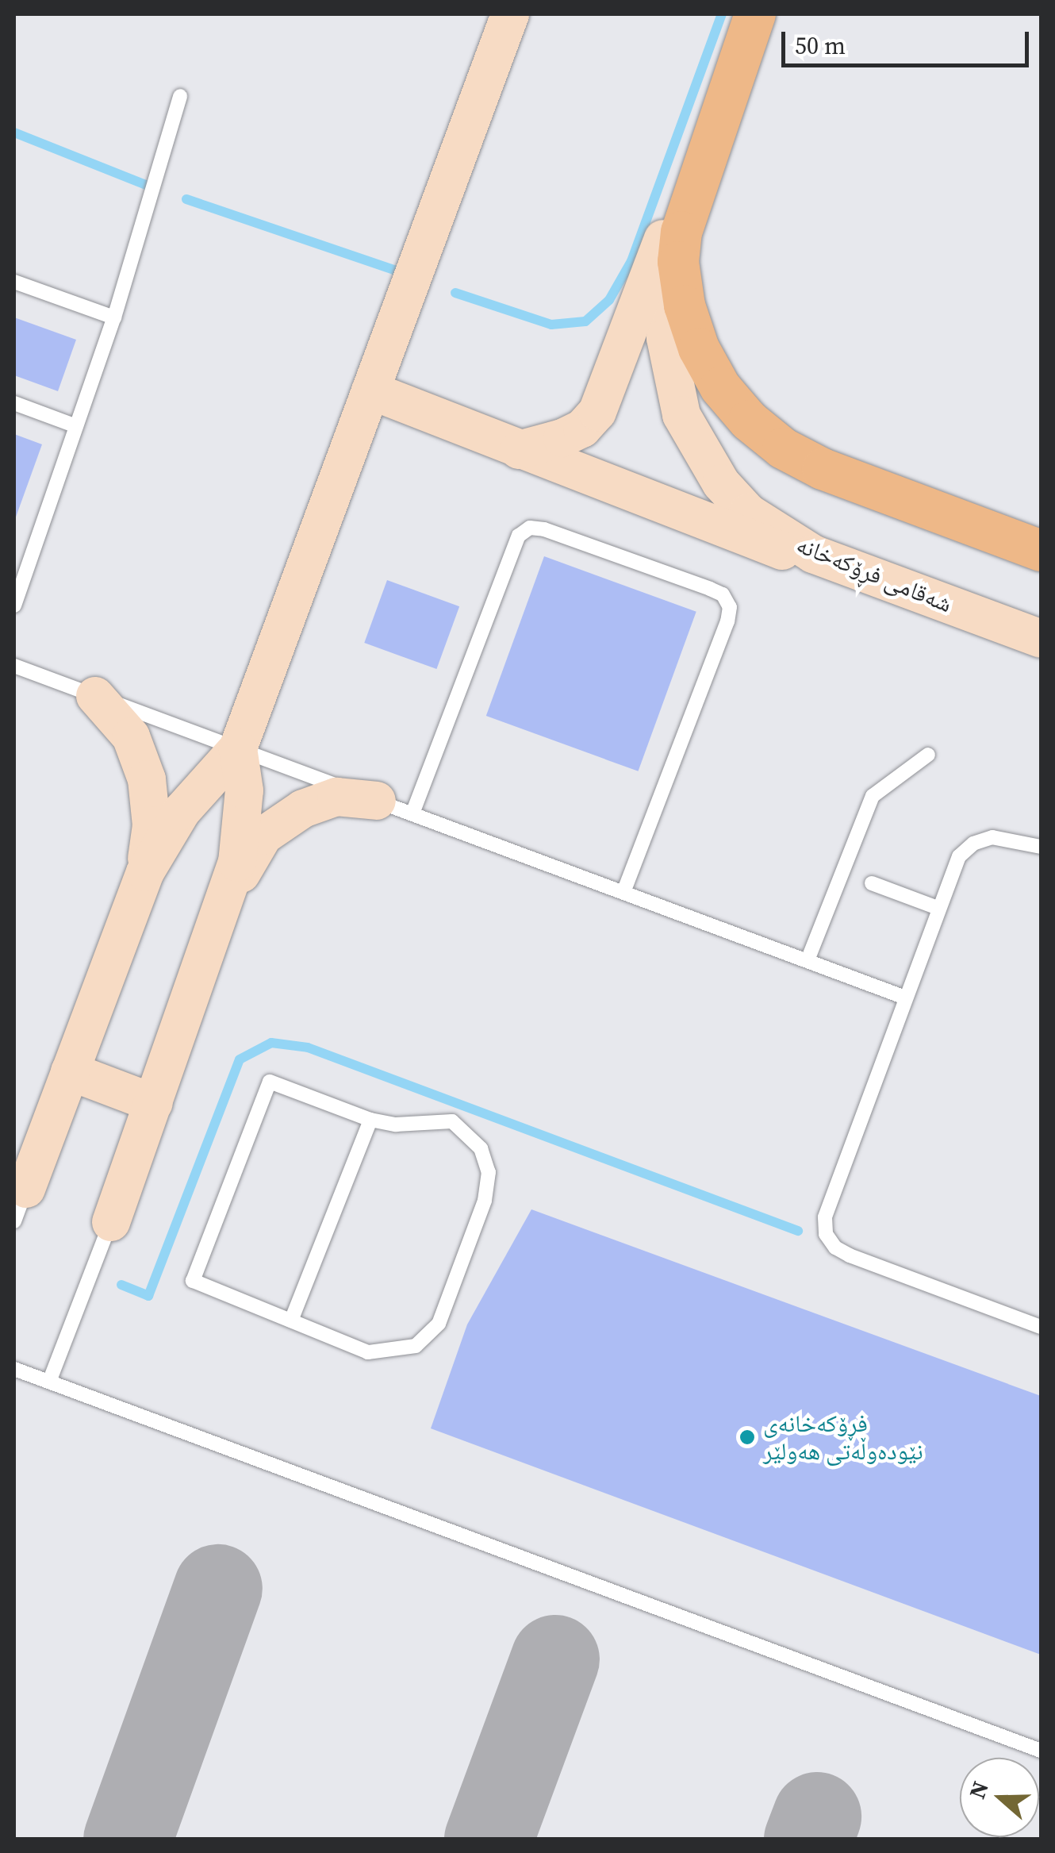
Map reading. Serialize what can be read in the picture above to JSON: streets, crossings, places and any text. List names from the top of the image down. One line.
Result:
{"streets":{"main road":["شەقامی فڕۆکەخانە"]},"places":["فڕۆکەخانەی نێودەوڵەتی هەولێر"],"scale_bar":"50 m","north":"left"}
